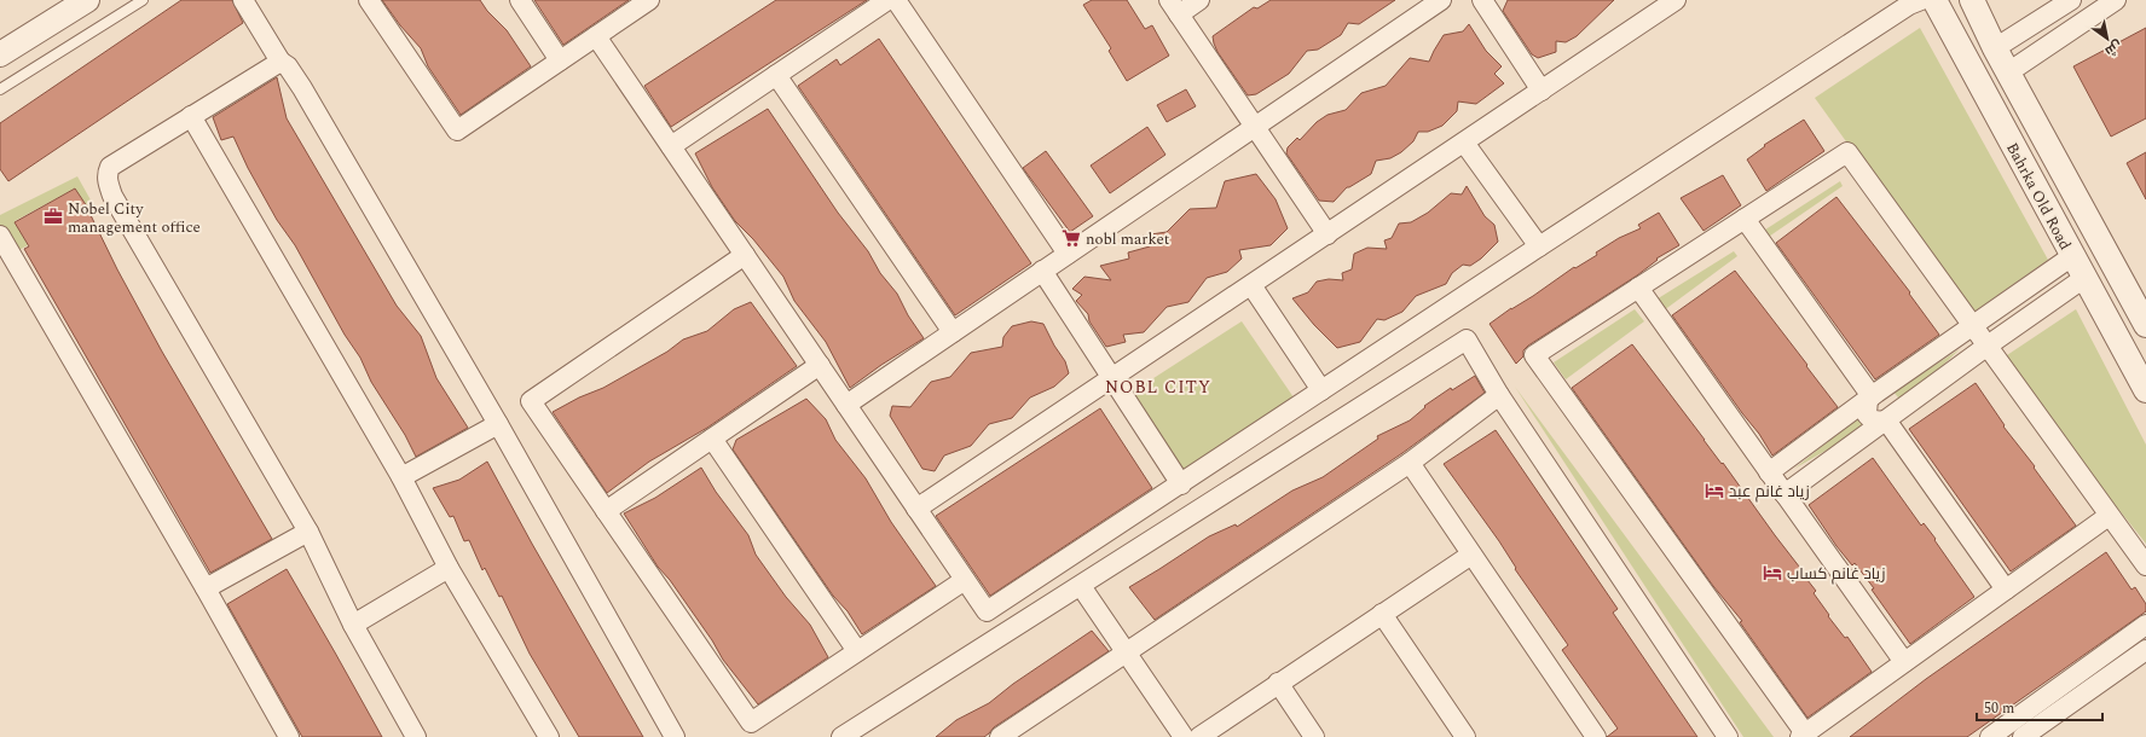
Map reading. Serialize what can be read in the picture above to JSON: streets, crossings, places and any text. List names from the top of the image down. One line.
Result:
{"streets":{"street":["Bahrka Old Road"]},"districts":["NOBL CITY"],"places":{"office":["Nobel City management office"],"supermarket":["nobl market"],"hotel":["زياد غانم عبد","زياد غانم كساب"]},"scale_bar":"50 m","north":"bottom right"}
